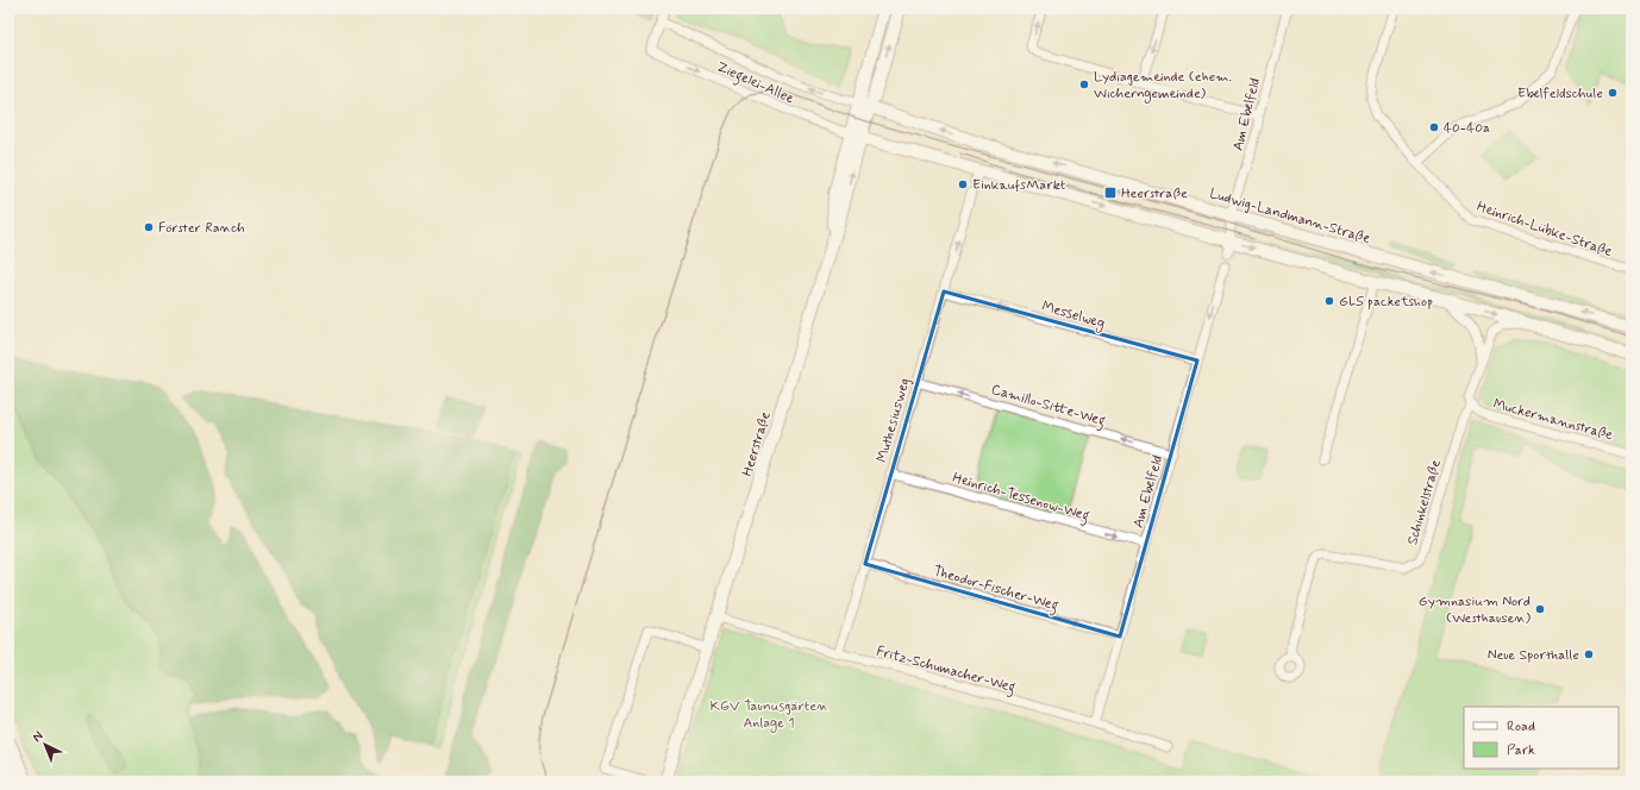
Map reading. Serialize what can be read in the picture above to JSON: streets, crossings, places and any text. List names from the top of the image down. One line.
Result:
{"streets":{"main road":["Ludwig-Landmann-Straße","Heerstraße"],"street":["Ziegelei-Allee","Am Ebelfeld","Heinrich-Lübke-Straße","Messelweg","Camillo-Sitte-Weg","Muckermannstraße","Muthesiusweg","Heinrich-Tessenow-Weg","Schinkelstraße","Theodor-Fischer-Weg","Fritz-Schumacher-Weg"]},"crossings":[["Ziegelei-Allee","Ludwig-Landmann-Straße"],["Ziegelei-Allee","Heerstraße"],["Am Ebelfeld","Ludwig-Landmann-Straße"],["Am Ebelfeld","Messelweg"],["Am Ebelfeld","Camillo-Sitte-Weg"],["Am Ebelfeld","Heinrich-Tessenow-Weg"],["Am Ebelfeld","Theodor-Fischer-Weg"],["Am Ebelfeld","Fritz-Schumacher-Weg"],["Ludwig-Landmann-Straße","Heerstraße"],["Messelweg","Muthesiusweg"],["Camillo-Sitte-Weg","Muthesiusweg"],["Muckermannstraße","Schinkelstraße"],["Muthesiusweg","Heinrich-Tessenow-Weg"],["Muthesiusweg","Theodor-Fischer-Weg"],["Muthesiusweg","Fritz-Schumacher-Weg"],["Heerstraße","Fritz-Schumacher-Weg"]],"one_way":["Messelweg","Camillo-Sitte-Weg","Heinrich-Tessenow-Weg","Theodor-Fischer-Weg"],"parks":["KGV Taunusgärten Anlage 1"],"places":{"other":["Lydiagemeinde (ehem. Wicherngemeinde)","Ebelfeldschule","40-40a","EinkaufsMarkt","Förster Ranch","GLS packetshop","Gymnasium Nord (Westhausen)","Neue Sporthalle"],"transit":["Heerstraße"]},"legend":["Road","Park"],"north":"top left"}
